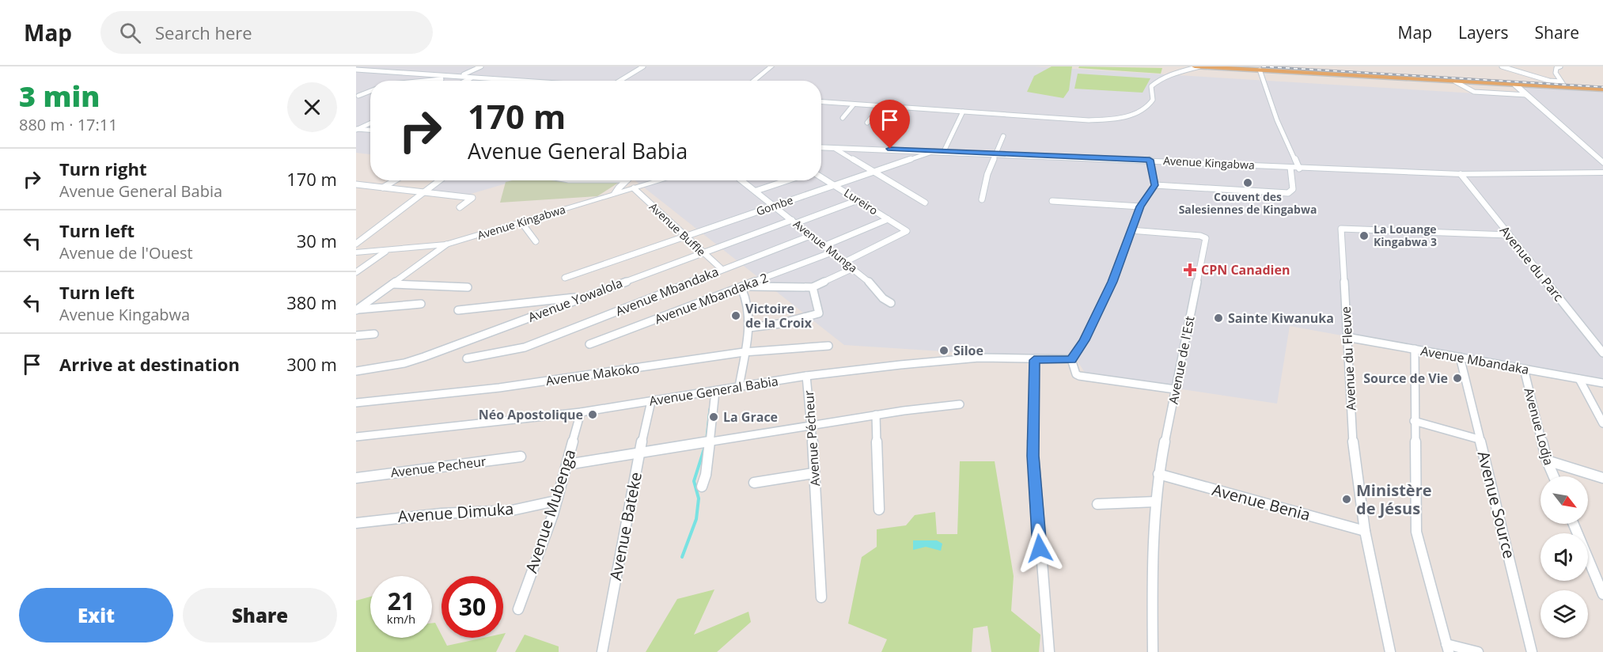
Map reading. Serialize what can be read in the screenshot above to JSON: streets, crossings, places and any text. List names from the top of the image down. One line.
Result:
{"streets":{"street":["Avenue Kingabwa","Lureiro","Gombe","Avenue Buffle","Avenue Munga","Avenue du Parc","Avenue Mbandaka","Avenue Mbandaka 2","Avenue Yowalola","Avenue du Fleuve","Avenue de l'Est","Avenue Makoko","Avenue General Babia","Avenue Lodja","Avenue Pécheur","Avenue Pecheur","Avenue Benia","Avenue Source","Avenue Mubenga","Avenue Dimuka","Avenue Bateke"]},"crossings":[["Avenue Kingabwa","Gombe"],["Avenue Kingabwa","Avenue Buffle"],["Avenue Kingabwa","Avenue du Parc"],["Lureiro","Gombe"],["Lureiro","Avenue Munga"],["Lureiro","Avenue Yowalola"],["Gombe","Avenue Buffle"],["Gombe","Avenue Munga"],["Avenue Buffle","Avenue Mbandaka"],["Avenue Buffle","Avenue Yowalola"],["Avenue Munga","Avenue Mbandaka"],["Avenue Munga","Avenue Mbandaka 2"],["Avenue Munga","Avenue Yowalola"],["Avenue du Parc","Avenue du Fleuve"],["Avenue Mbandaka","Avenue du Fleuve"],["Avenue Mbandaka","Avenue Lodja"],["Avenue Mbandaka","Avenue Source"],["Avenue du Fleuve","Avenue Benia"],["Avenue de l'Est","Avenue Benia"],["Avenue General Babia","Avenue Pécheur"],["Avenue General Babia","Avenue Mubenga"],["Avenue General Babia","Avenue Bateke"],["Avenue Mubenga","Avenue Dimuka"]],"places":{"other":["Couvent des Salesiennes de Kingabwa","La Louange Kingabwa 3","Victoire de la Croix","Sainte Kiwanuka","Siloe","Source de Vie","Néo Apostolique","La Grace","Ministère de Jésus"],"health":["CPN Canadien"]},"north":"bottom right","page":{"header":"Map","search":"Search here","nav":["Map","Layers","Share"],"heading":["3 min","880 m · 17:11"],"turn":["170 m","Avenue General Babia"],"list":[{"name":"Turn right","note":"Avenue General Babia","value":"170 m"},{"name":"Turn left","note":"Avenue de l'Ouest","value":"30 m"},{"name":"Turn left","note":"Avenue Kingabwa","value":"380 m"},{"name":"Arrive at destination","value":"300 m"}],"speed":"21 km/h","limit":"30","buttons":["Exit","Share"]}}
